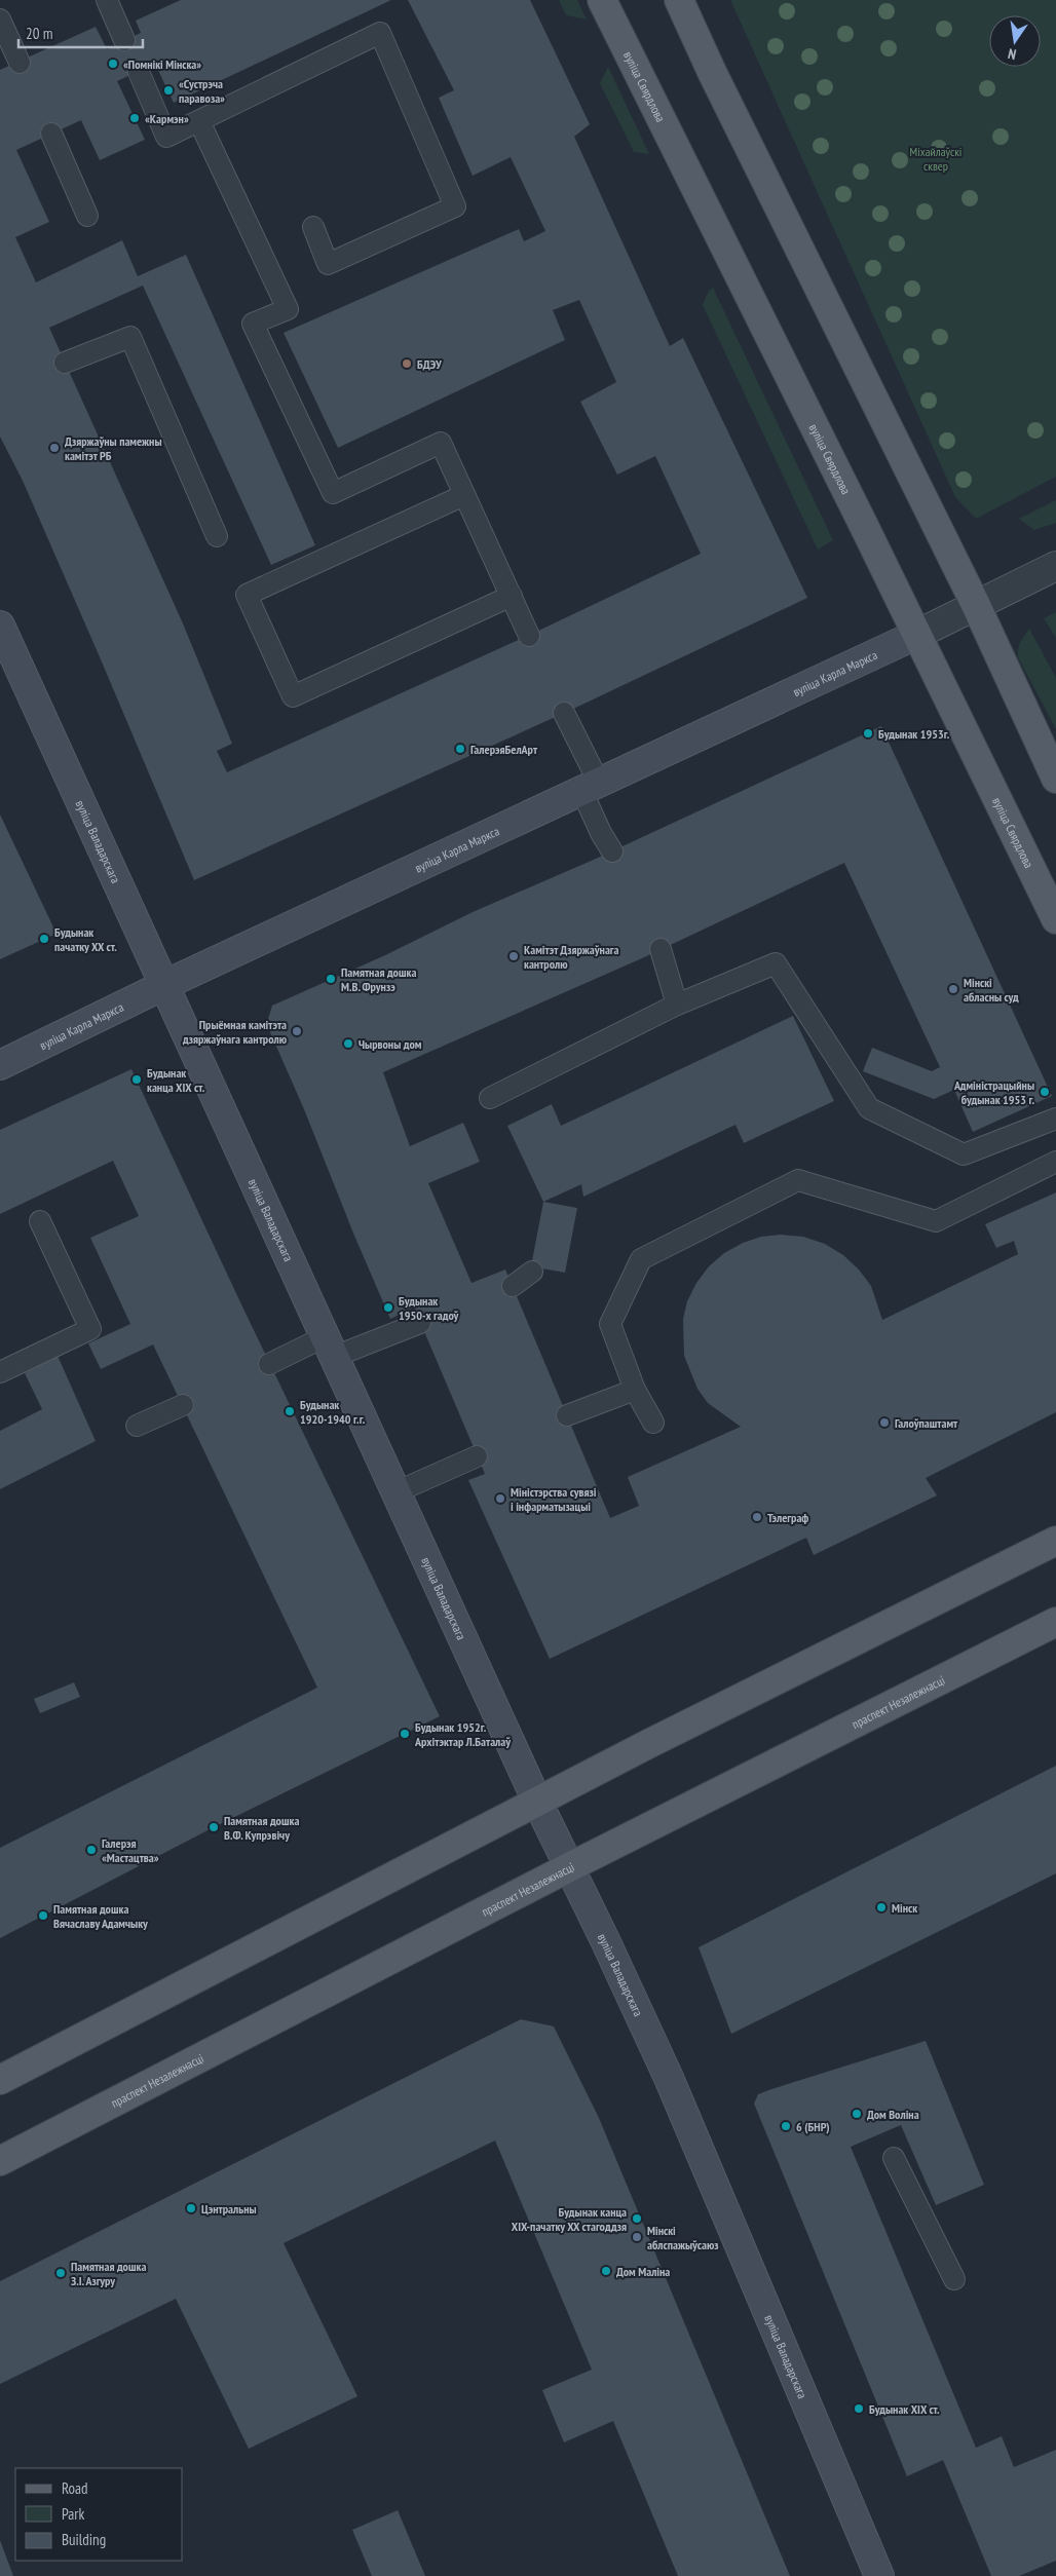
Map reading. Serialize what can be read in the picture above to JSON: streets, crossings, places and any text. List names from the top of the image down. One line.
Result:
{"streets":{"main road":["вуліца Свярдлова","вуліца Карла Маркса","вуліца Валадарскага","праспект Незалежнасці"]},"crossings":[["вуліца Свярдлова","вуліца Карла Маркса"],["вуліца Карла Маркса","вуліца Валадарскага"],["вуліца Валадарскага","праспект Незалежнасці"]],"parks":["Міхайлаўскі сквер"],"places":["«Помнікі Мінска»","«Сустрэча паравоза»","«Кармэн»","БДЭУ","Дзяржаўны памежны камітэт РБ","Будынак 1953г.","ГалерэяБелАрт","Будынак пачатку XX ст.","Камітэт Дзяржаўнага кантролю","Памятная дошка М.В. Фрунзэ","Мінскі абласны суд","Прыёмная камітэта дзяржаўнага кантролю","Чырвоны дом","Будынак канца ХІХ ст.","Адміністрацыйны будынак 1953 г.","Будынак 1950-х гадоў","Будынак 1920-1940 г.г.","Галоўпаштамт","Міністэрства сувязі і інфарматызацыі","Тэлеграф","Будынак 1952г. Архітэктар Л.Баталаў","Памятная дошка В.Ф. Купрэвічу","Галерэя «Мастацтва»","Мінск","Памятная дошка Вячаславу Адамчыку","Дом Воліна","6 (БНР)","Цэнтральны","Будынак канца XIX-пачатку XX стагоддзя","Мінскі аблспажыўсаюз","Дом Маліна","Памятная дошка З.І. Азгуру","Будынак XIX ст."],"legend":["Road","Park","Building"],"scale_bar":"20 m","north":"bottom"}
